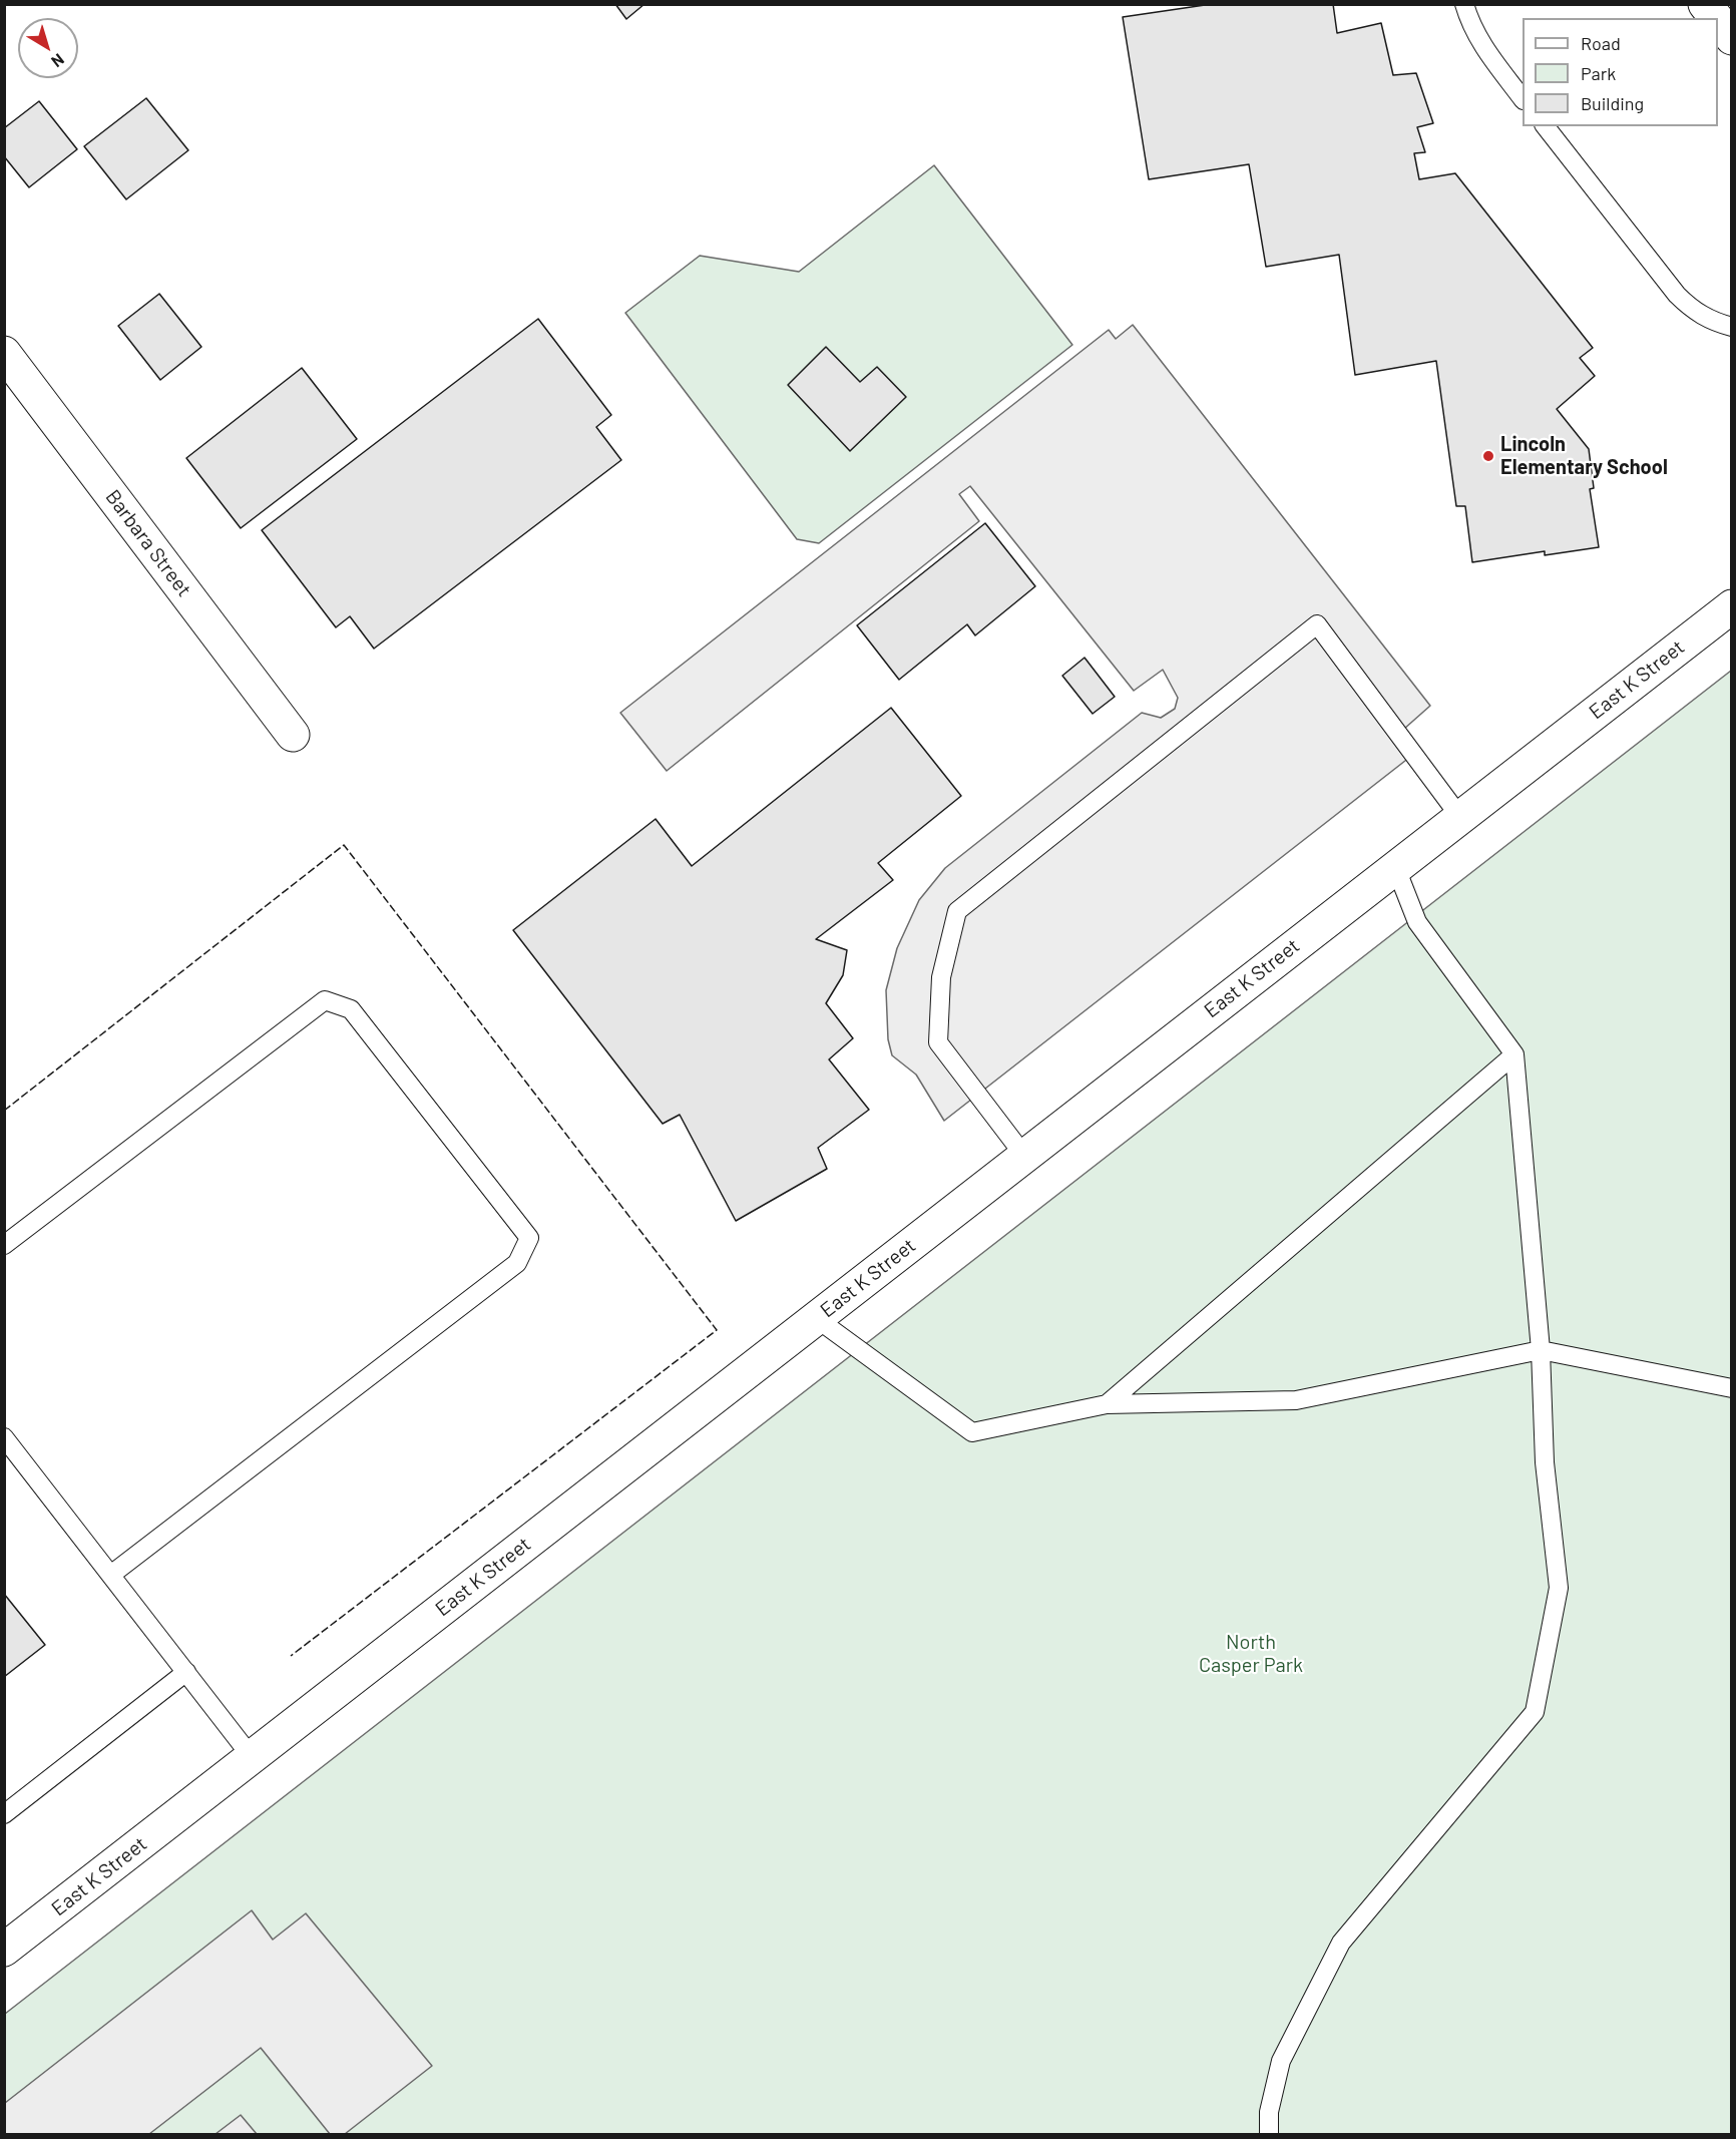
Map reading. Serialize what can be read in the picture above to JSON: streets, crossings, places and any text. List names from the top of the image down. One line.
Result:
{"streets":{"street":["Barbara Street","East K Street"]},"parks":["North Casper Park"],"places":["Lincoln Elementary School"],"legend":["Road","Park","Building"],"north":"bottom right"}
